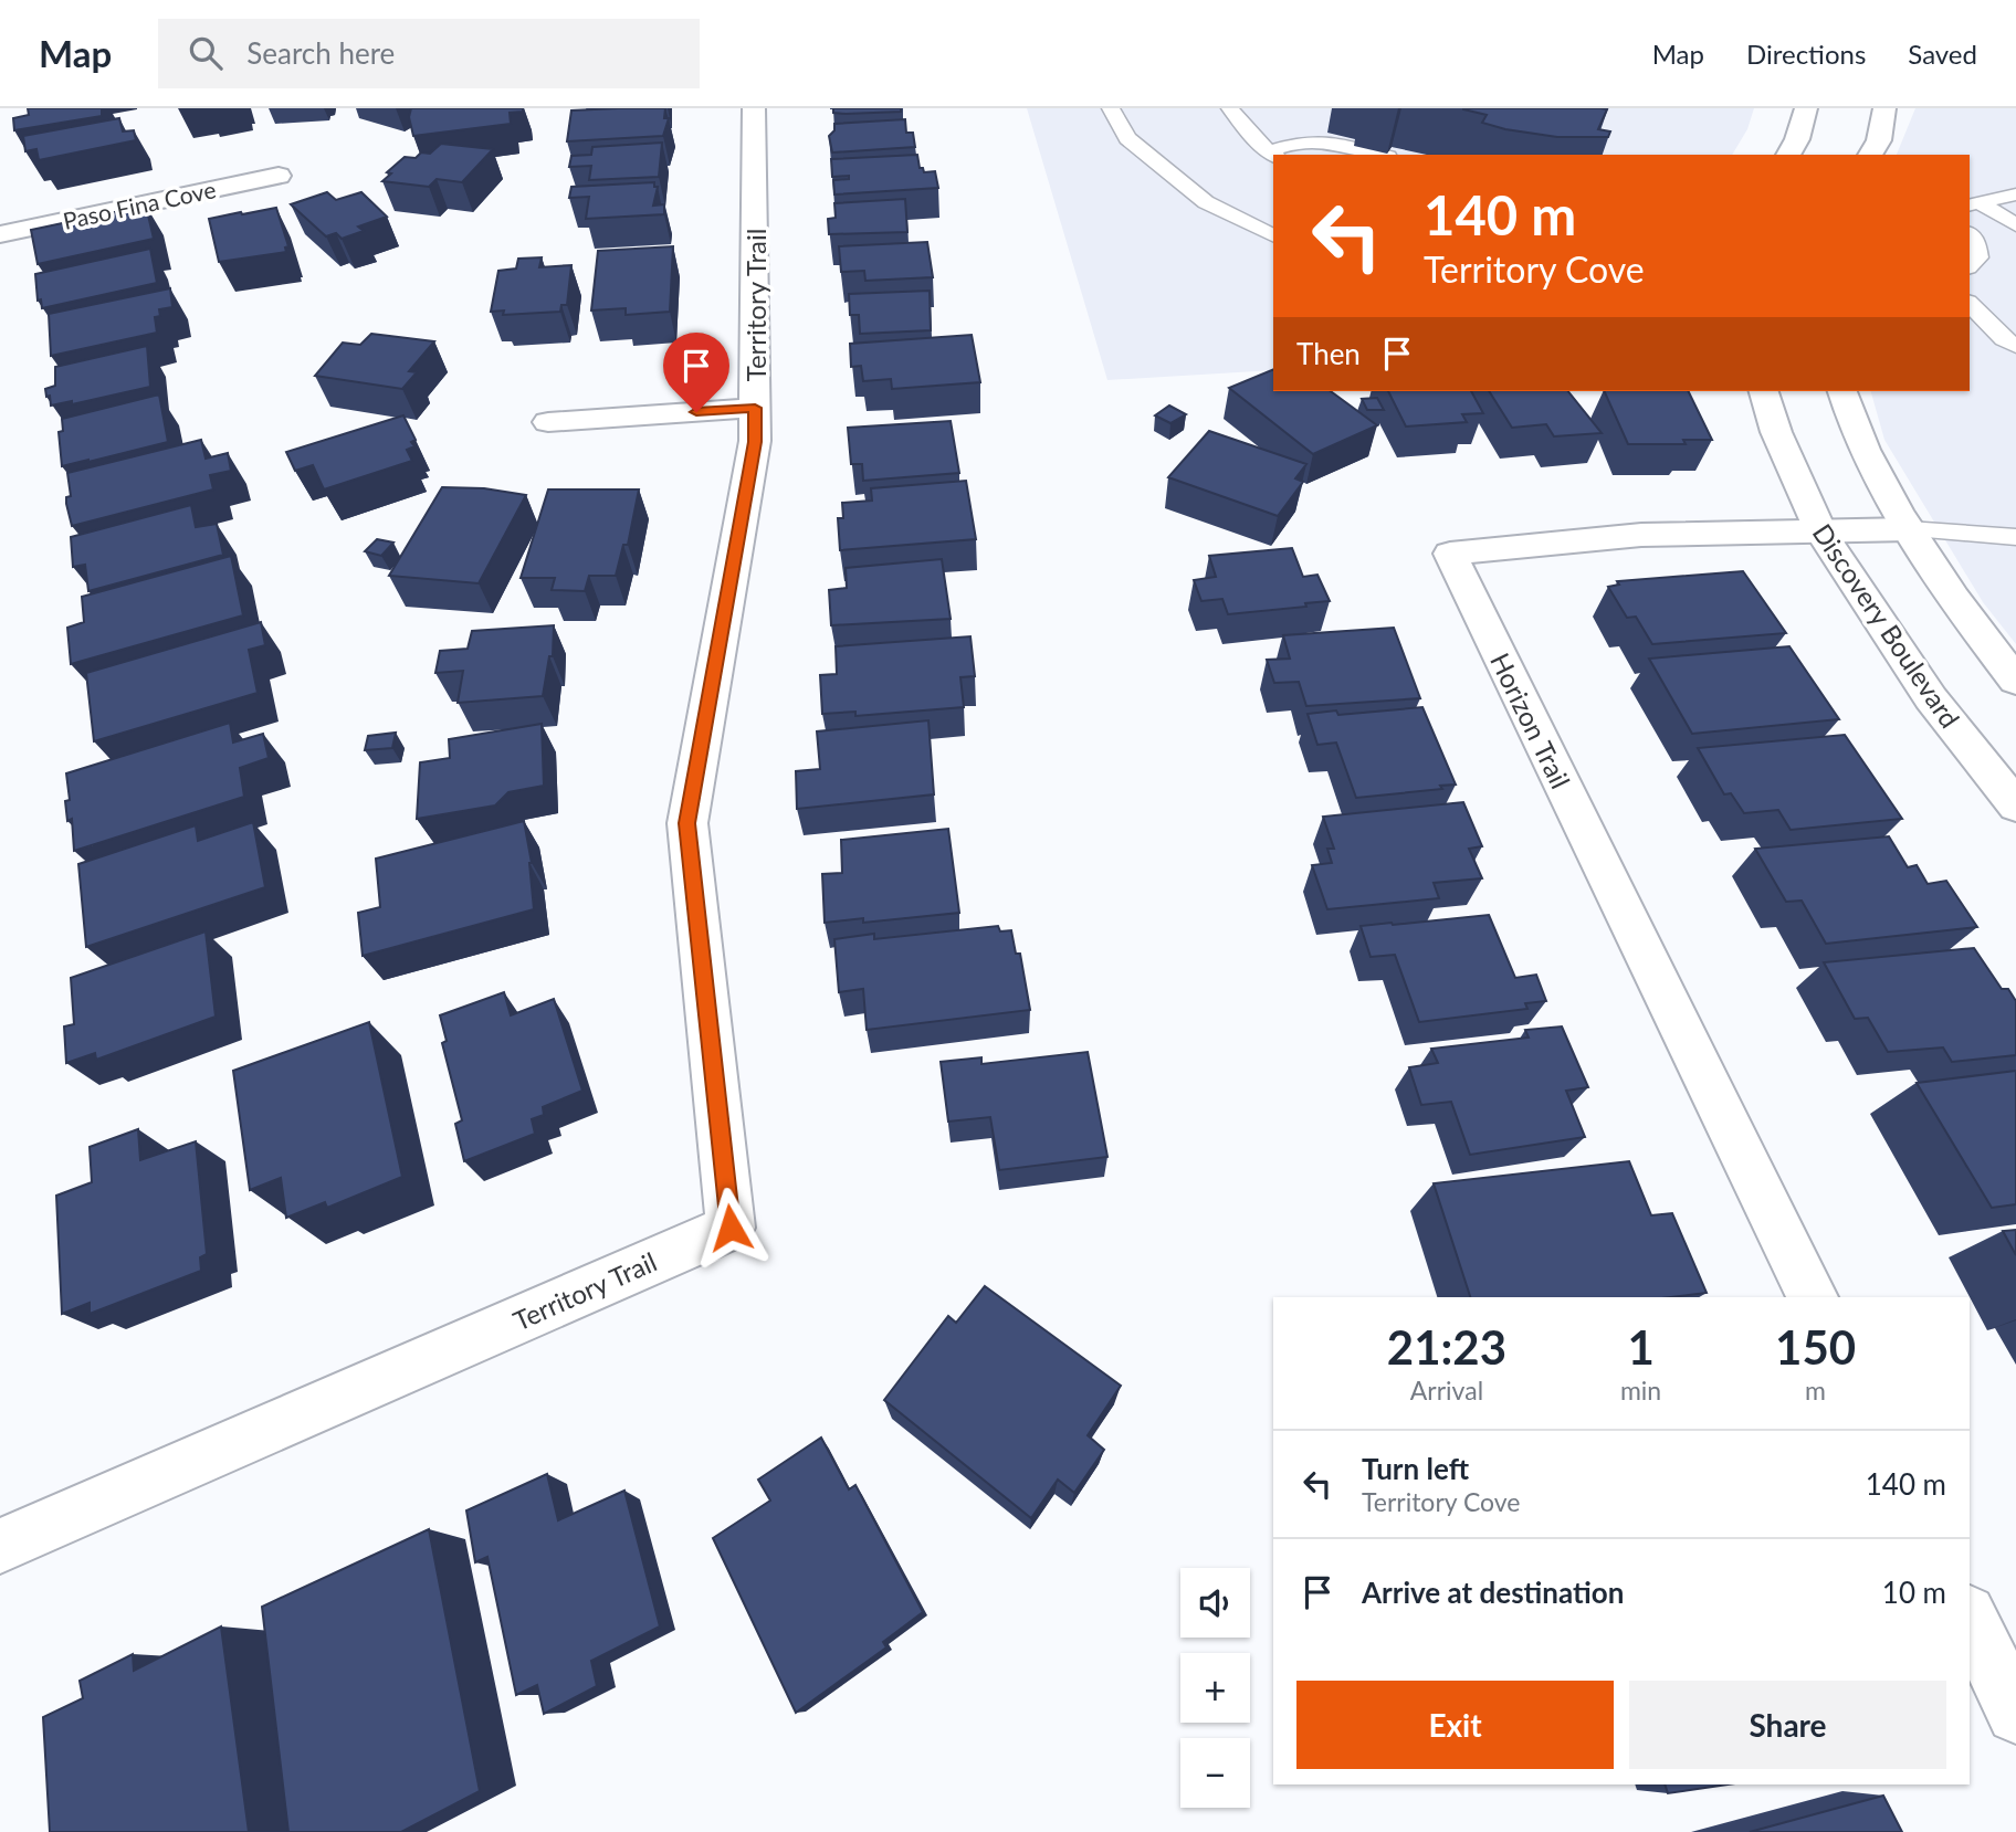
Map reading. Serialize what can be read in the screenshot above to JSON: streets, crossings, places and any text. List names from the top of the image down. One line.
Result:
{"streets":{"street":["Paso Fina Cove","Territory Trail","Discovery Boulevard","Horizon Trail"]},"crossings":[["Discovery Boulevard","Horizon Trail"]],"page":{"header":"Map","search":"Search here","nav":["Map","Directions","Saved"],"turn":["140 m","Territory Cove"],"then":"Then","eta":["21:23","Arrival","1","min","150","m"],"list":[{"name":"Turn left","note":"Territory Cove","value":"140 m"},{"name":"Arrive at destination","value":"10 m"}],"map_buttons":["+","−"],"buttons":["Exit","Share"]}}
